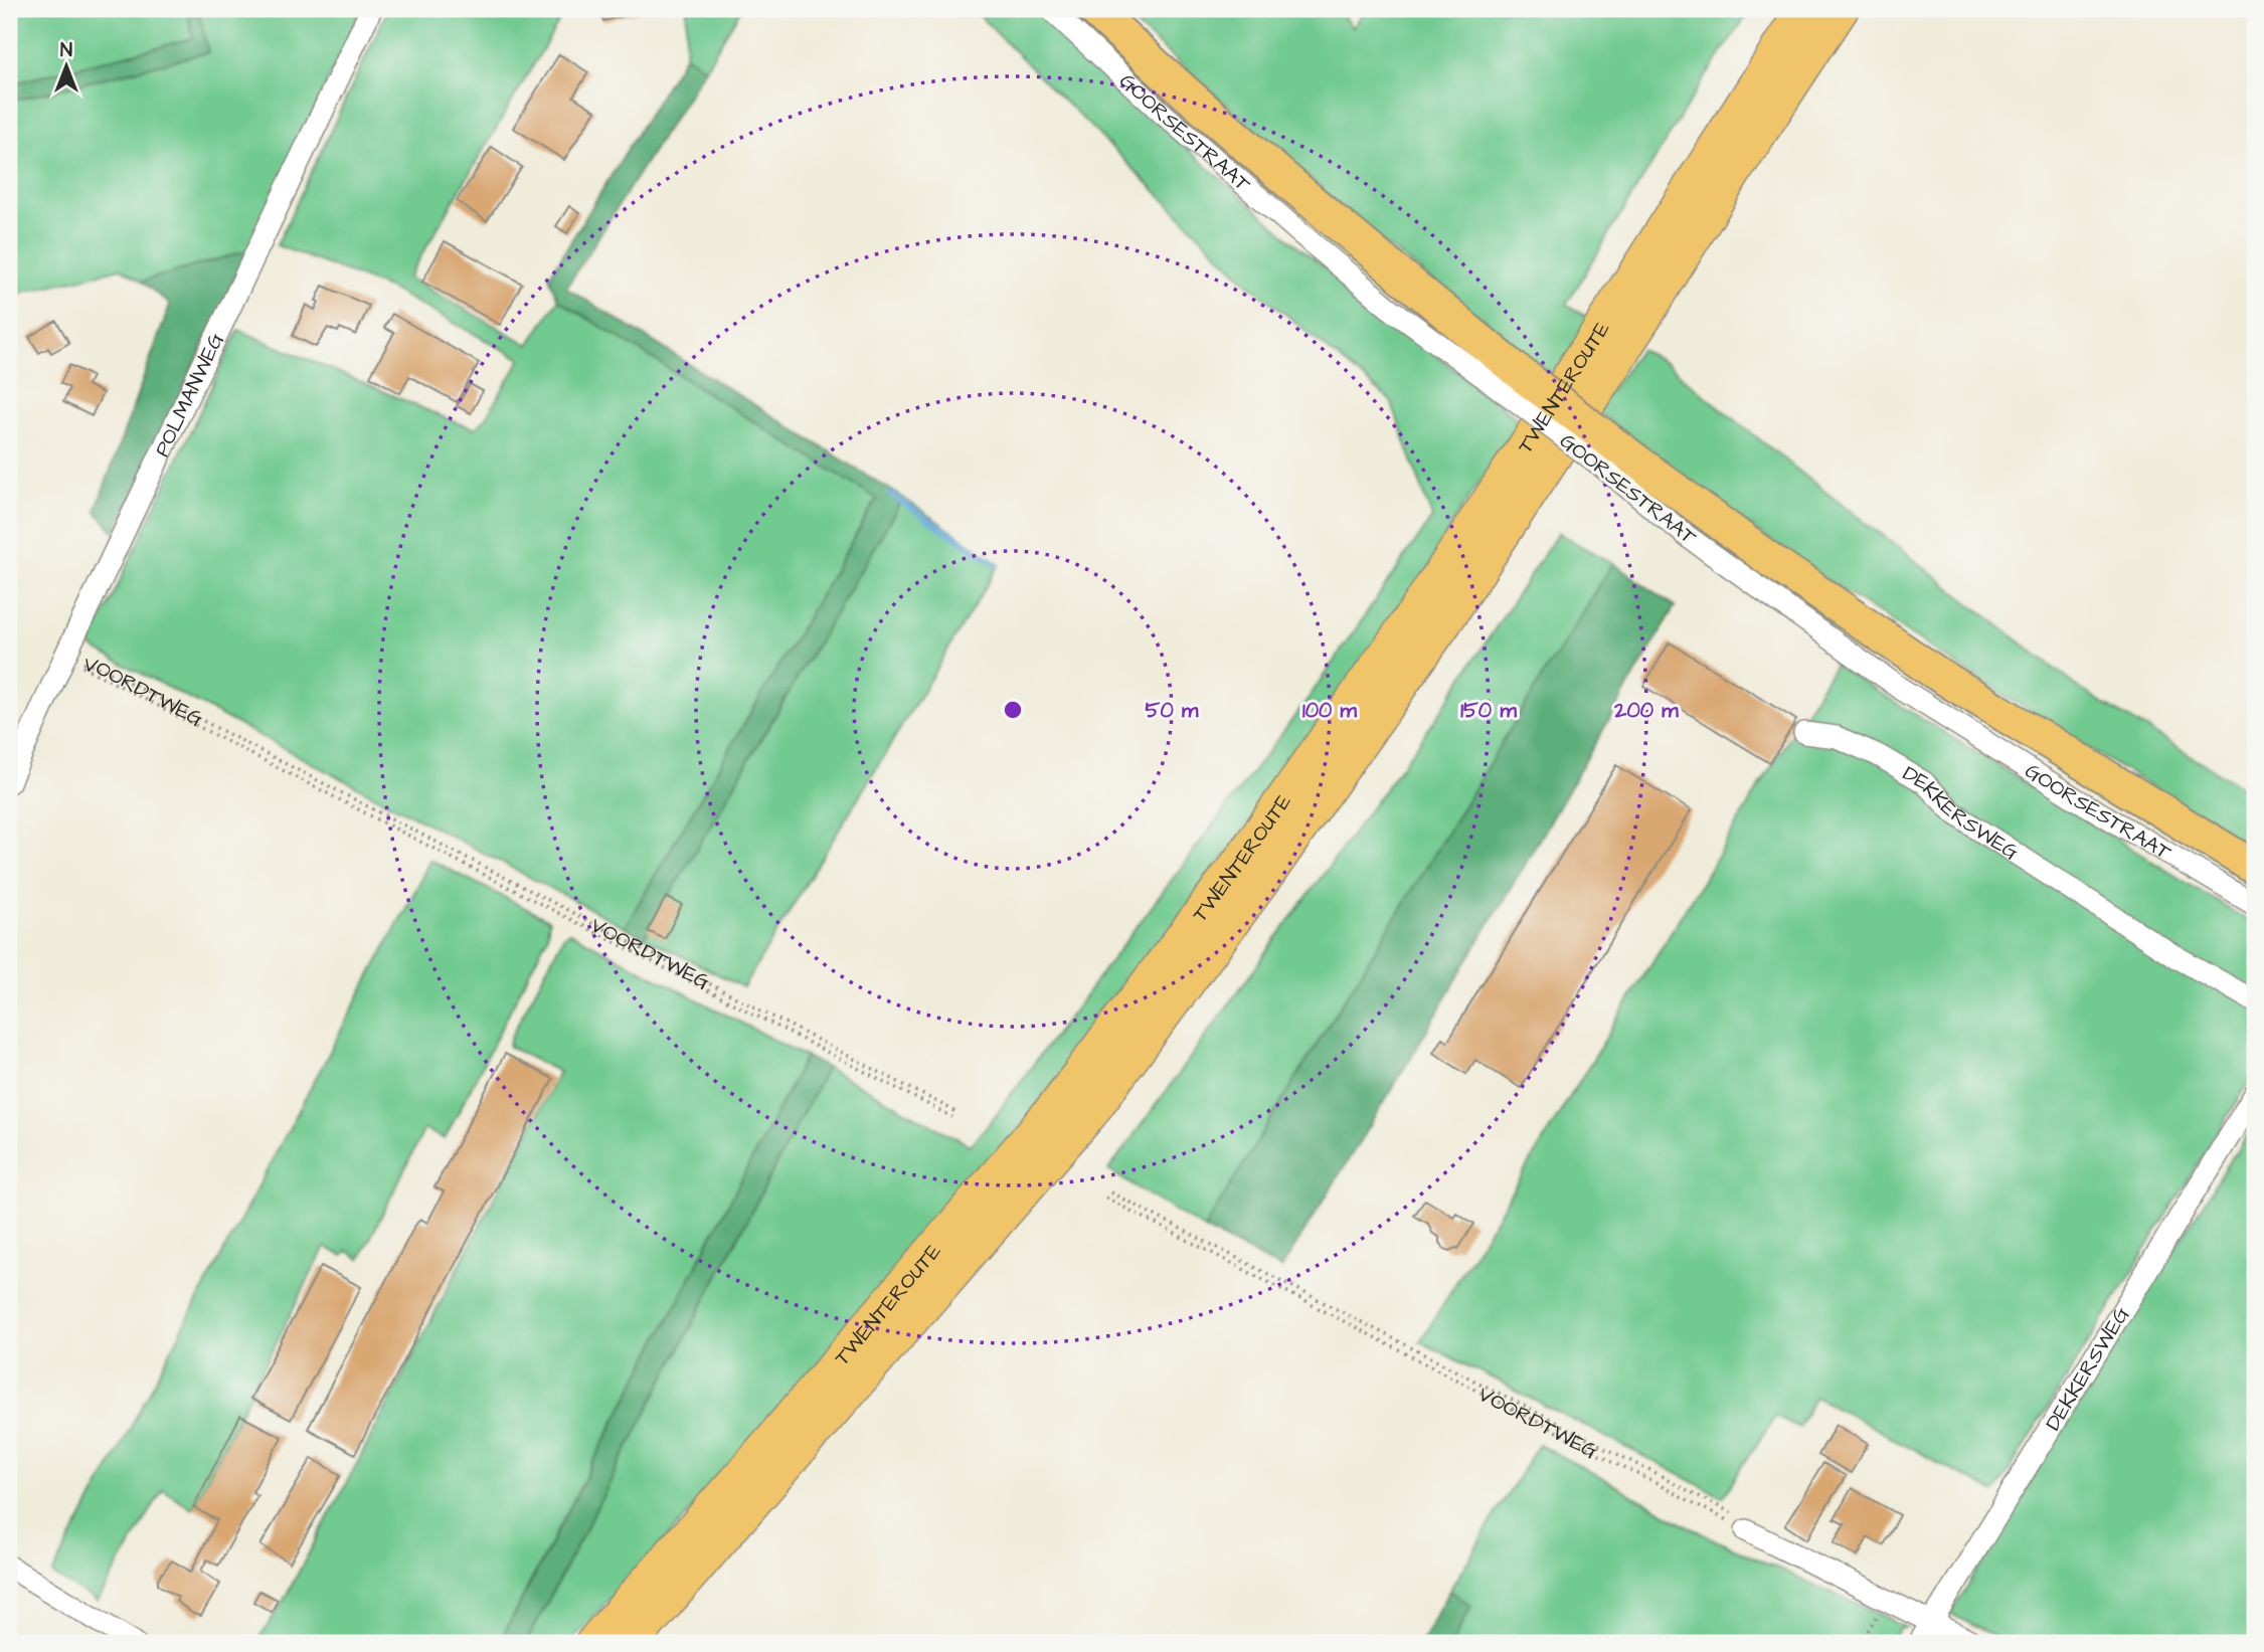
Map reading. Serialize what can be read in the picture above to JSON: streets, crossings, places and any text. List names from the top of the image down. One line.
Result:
{"streets":{"highway":["TWENTEROUTE"],"main road":["GOORSESTRAAT"],"street":["POLMANWEG","DEKKERSWEG"],"path":["VOORDTWEG"]},"crossings":[["POLMANWEG","VOORDTWEG"]],"north":"top","rings":["50 m","100 m","150 m","200 m"]}
